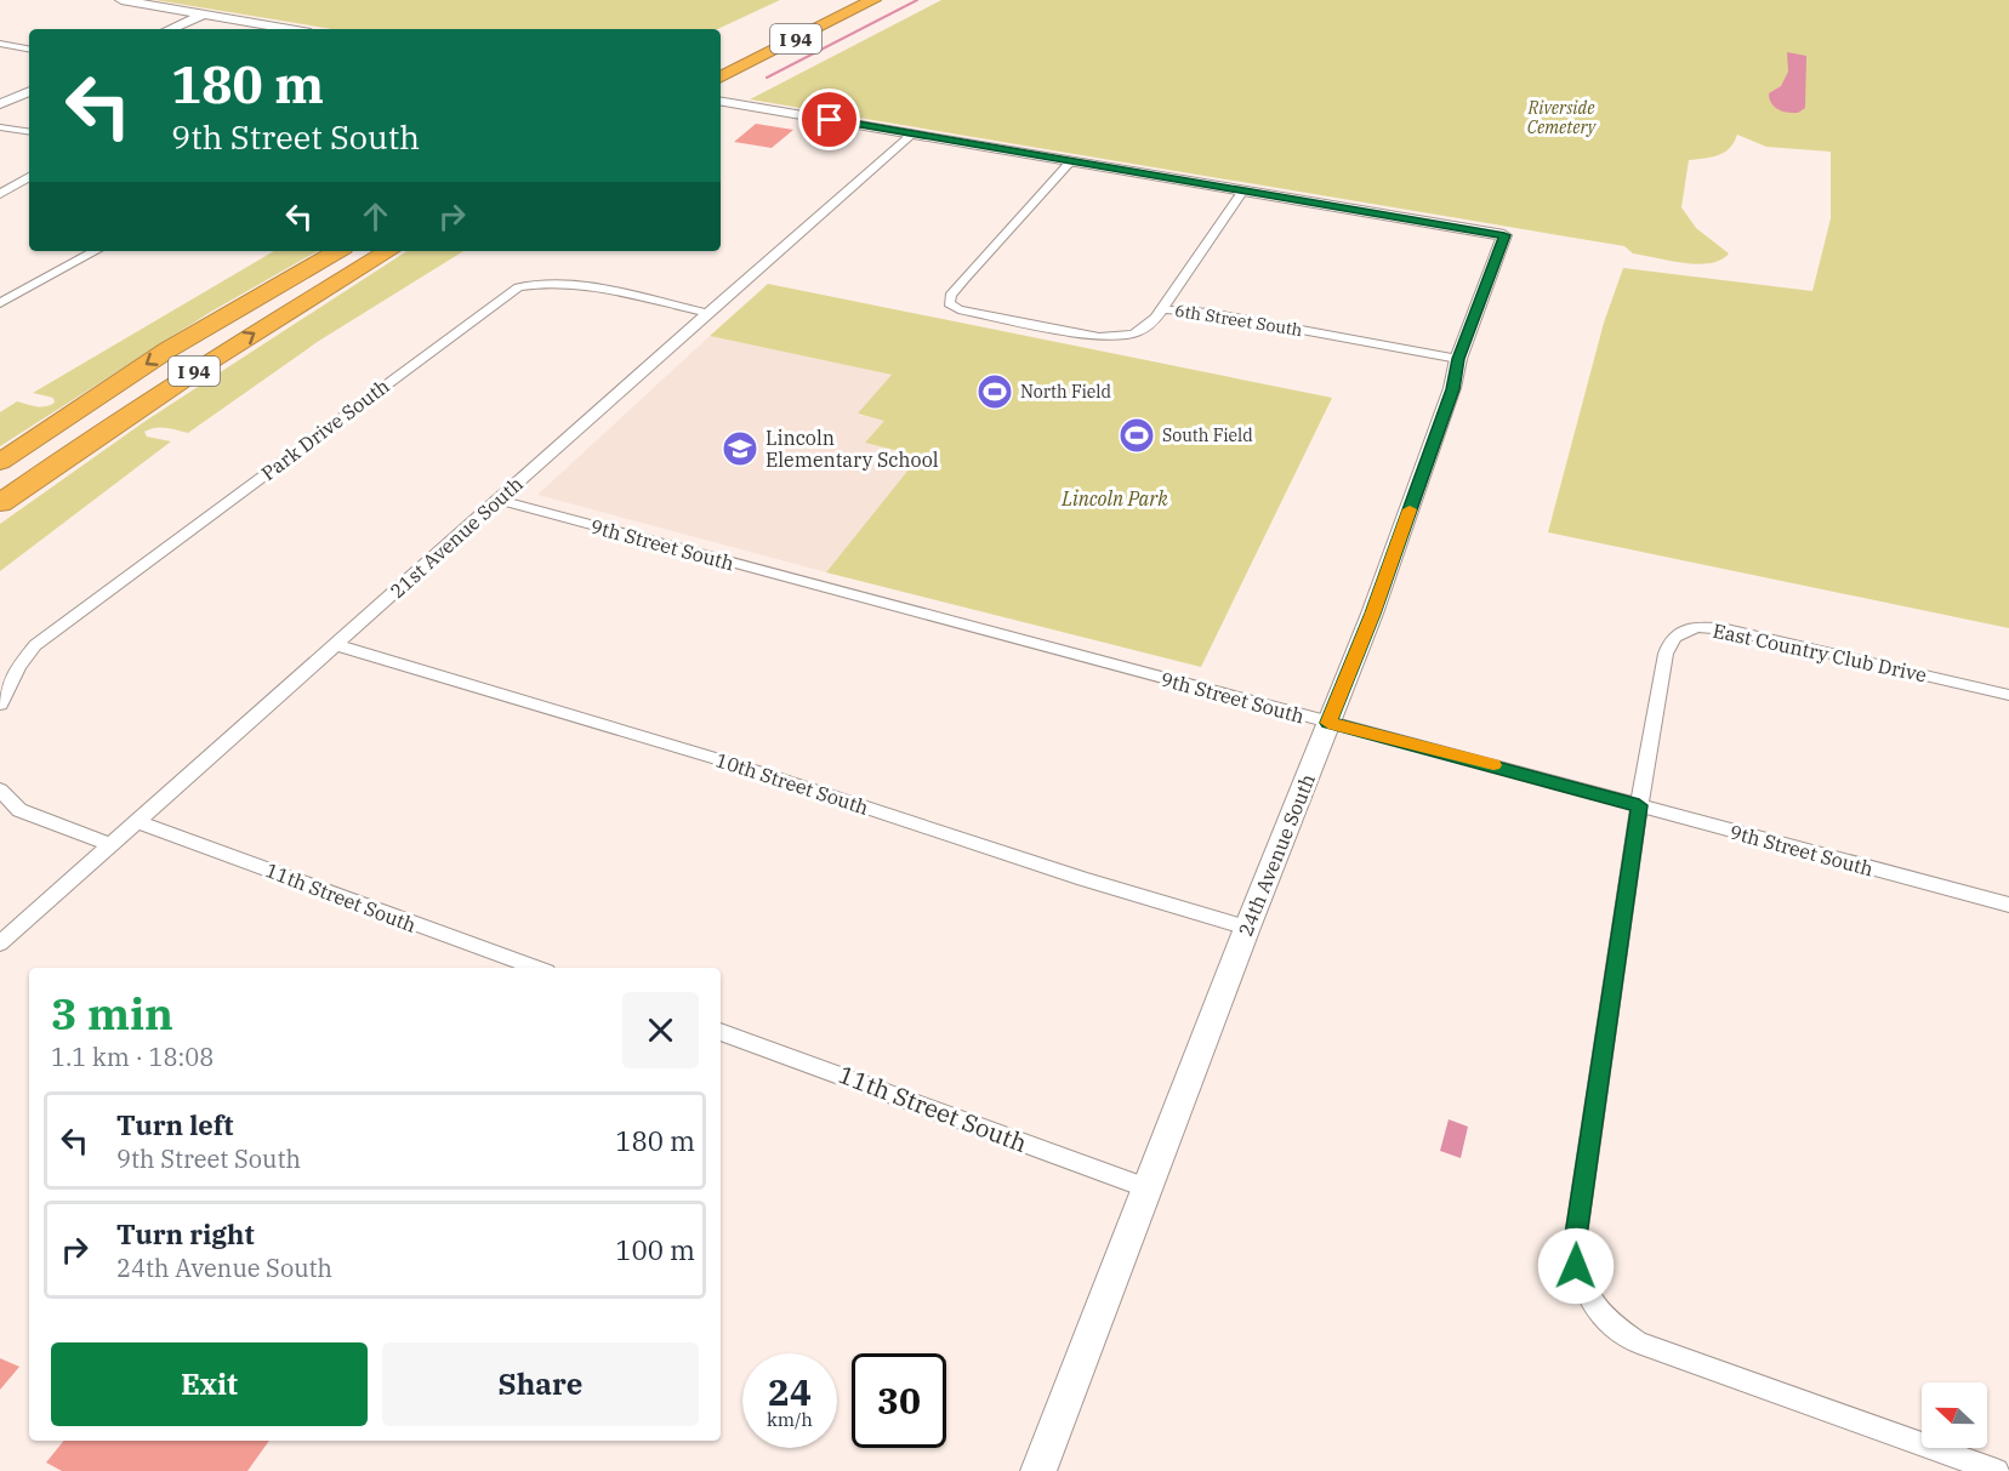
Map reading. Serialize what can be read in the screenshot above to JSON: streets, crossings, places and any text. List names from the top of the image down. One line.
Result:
{"streets":{"highway":["I 94"],"street":["6th Street South","Park Drive South","21st Avenue South","9th Street South","East Country Club Drive","10th Street South","24th Avenue South","11th Street South"]},"crossings":[["6th Street South","24th Avenue South"],["Park Drive South","21st Avenue South"],["21st Avenue South","9th Street South"],["21st Avenue South","10th Street South"],["21st Avenue South","11th Street South"],["9th Street South","East Country Club Drive"],["9th Street South","24th Avenue South"],["10th Street South","24th Avenue South"],["24th Avenue South","11th Street South"]],"parks":["Riverside Cemetery","Lincoln Park"],"places":{"sports":["North Field","South Field"],"school or university":["Lincoln Elementary School"]},"north":"left","page":{"turn":["180 m","9th Street South"],"heading":["3 min","1.1 km · 18:08"],"list":[{"name":"Turn left","note":"9th Street South","value":"180 m"},{"name":"Turn right","note":"24th Avenue South","value":"100 m"}],"buttons":["Exit","Share"],"speed":"24 km/h","limit":"30"}}
